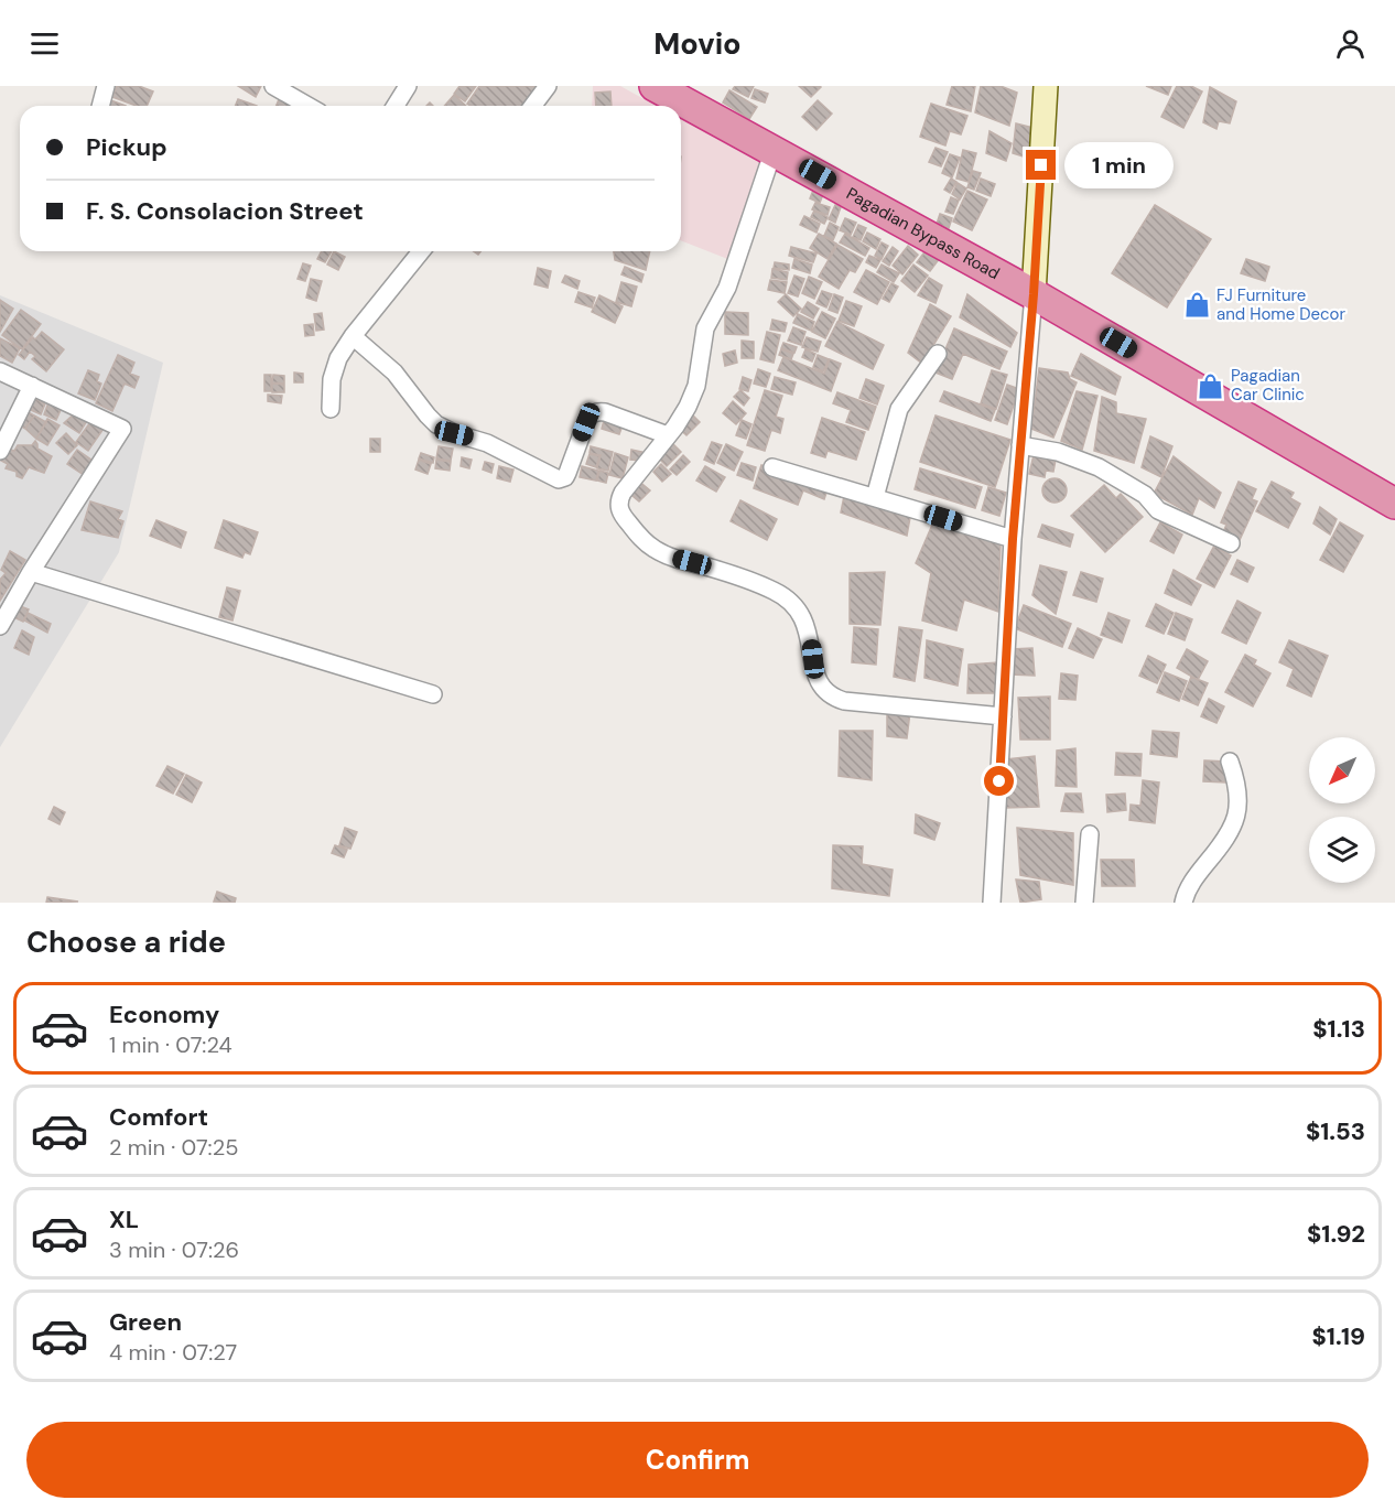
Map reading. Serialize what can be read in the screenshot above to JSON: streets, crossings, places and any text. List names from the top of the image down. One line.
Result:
{"streets":{"highway":["Pagadian Bypass Road"]},"places":{"shop":["FJ Furniture and Home Decor","Pagadian Car Clinic"]},"north":"bottom left","page":{"header":"Movio","banner":["Pickup","F. S. Consolacion Street"],"bubble":"1 min","heading":"Choose a ride","list":[{"name":"Economy","note":"1 min · 07:24","value":"$1.13"},{"name":"Comfort","note":"2 min · 07:25","value":"$1.53"},{"name":"XL","note":"3 min · 07:26","value":"$1.92"},{"name":"Green","note":"4 min · 07:27","value":"$1.19"}],"buttons":"Confirm"}}
